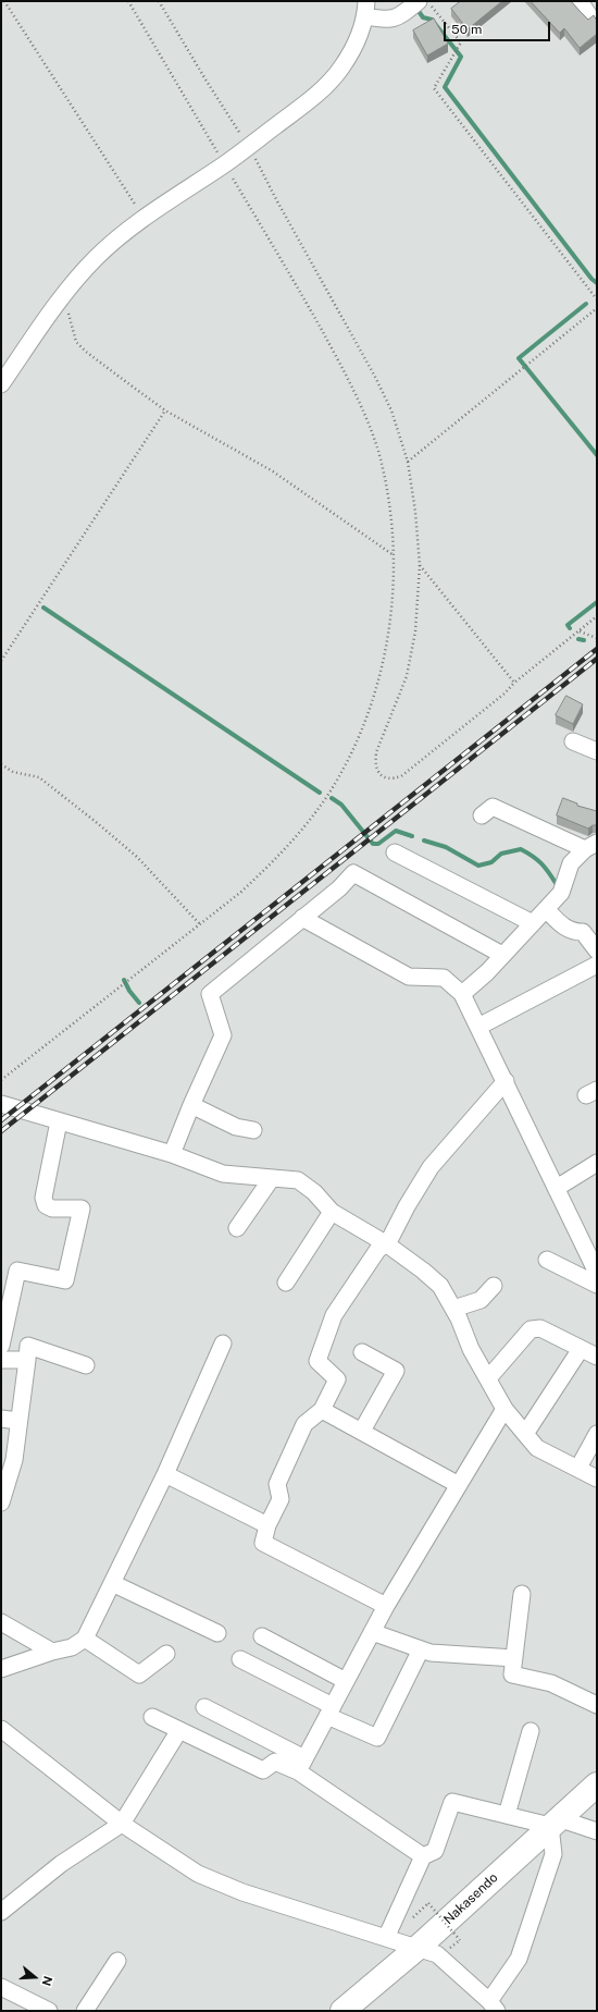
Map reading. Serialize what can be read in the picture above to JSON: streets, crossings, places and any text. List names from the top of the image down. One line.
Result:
{"streets":{"highway":["Nakasendo"]},"scale_bar":"50 m","north":"right"}
